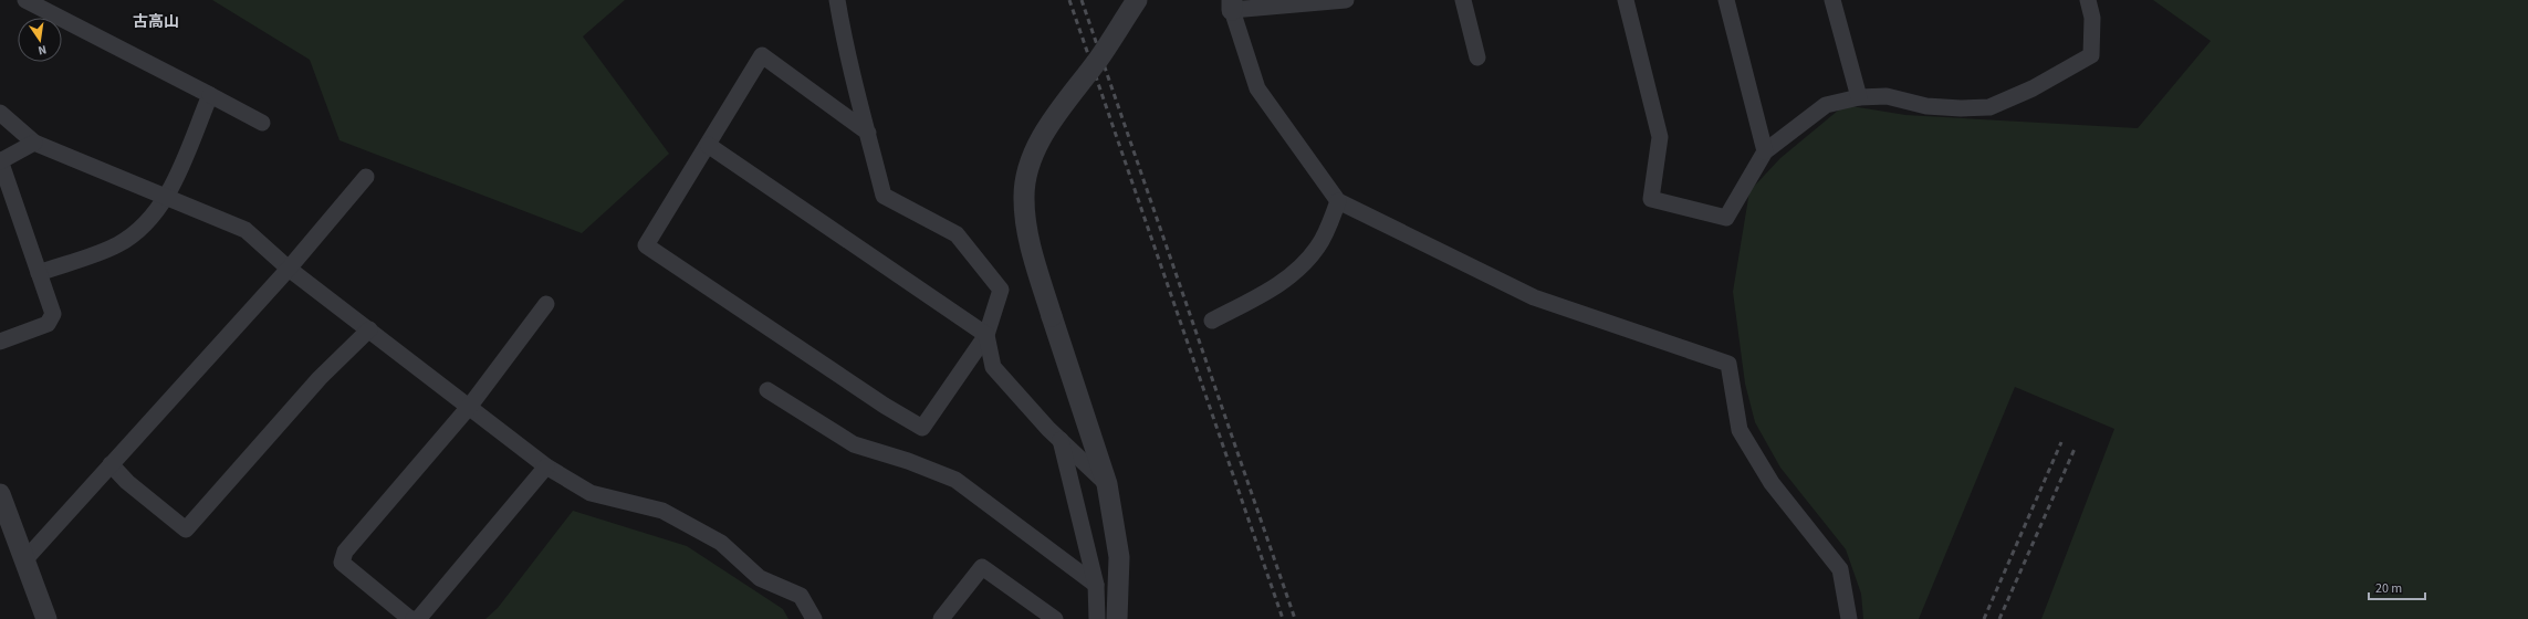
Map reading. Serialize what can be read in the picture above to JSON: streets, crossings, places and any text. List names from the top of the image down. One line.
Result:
{"districts":["古高山"],"scale_bar":"20 m","north":"bottom"}
